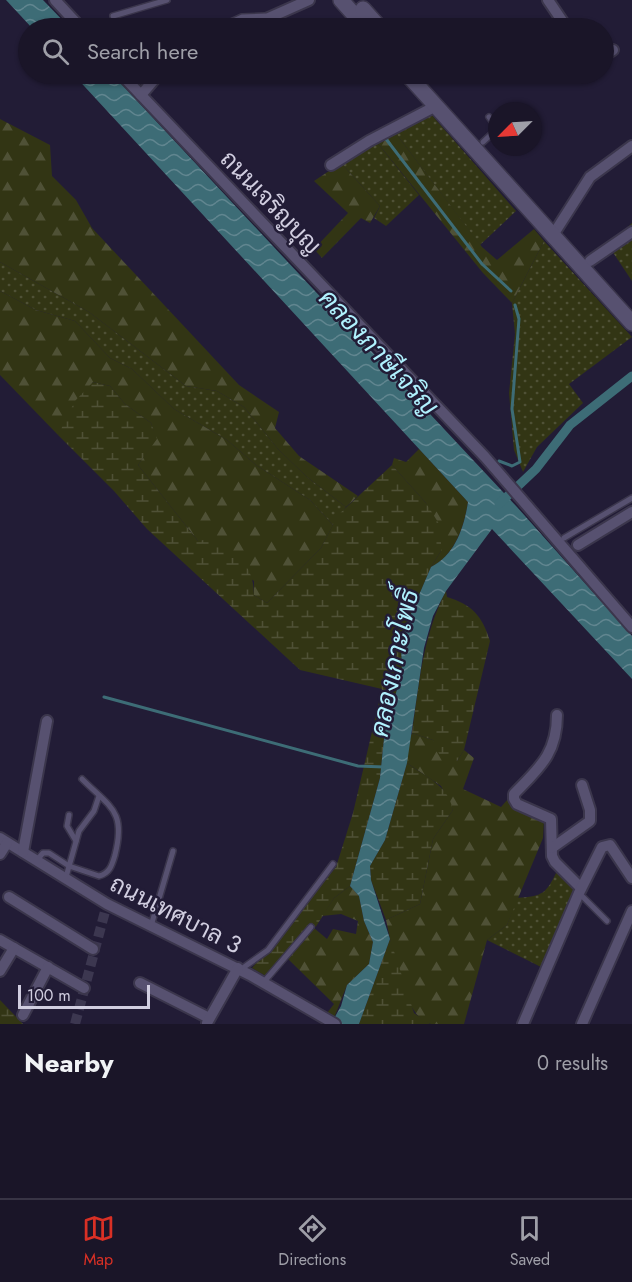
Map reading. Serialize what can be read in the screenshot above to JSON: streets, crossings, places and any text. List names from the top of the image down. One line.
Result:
{"streets":{"street":["ถนนเจริญบุญ","ถนนเทศบาล 3"]},"water":["คลองภาษีเจริญ","คลองเกาะโพธิ์"],"scale_bar":"100 m","north":"bottom left","page":{"search":"Search here","scale":"100 m","heading":["Nearby","0 results"],"nav":["Map","Directions","Saved"]}}
